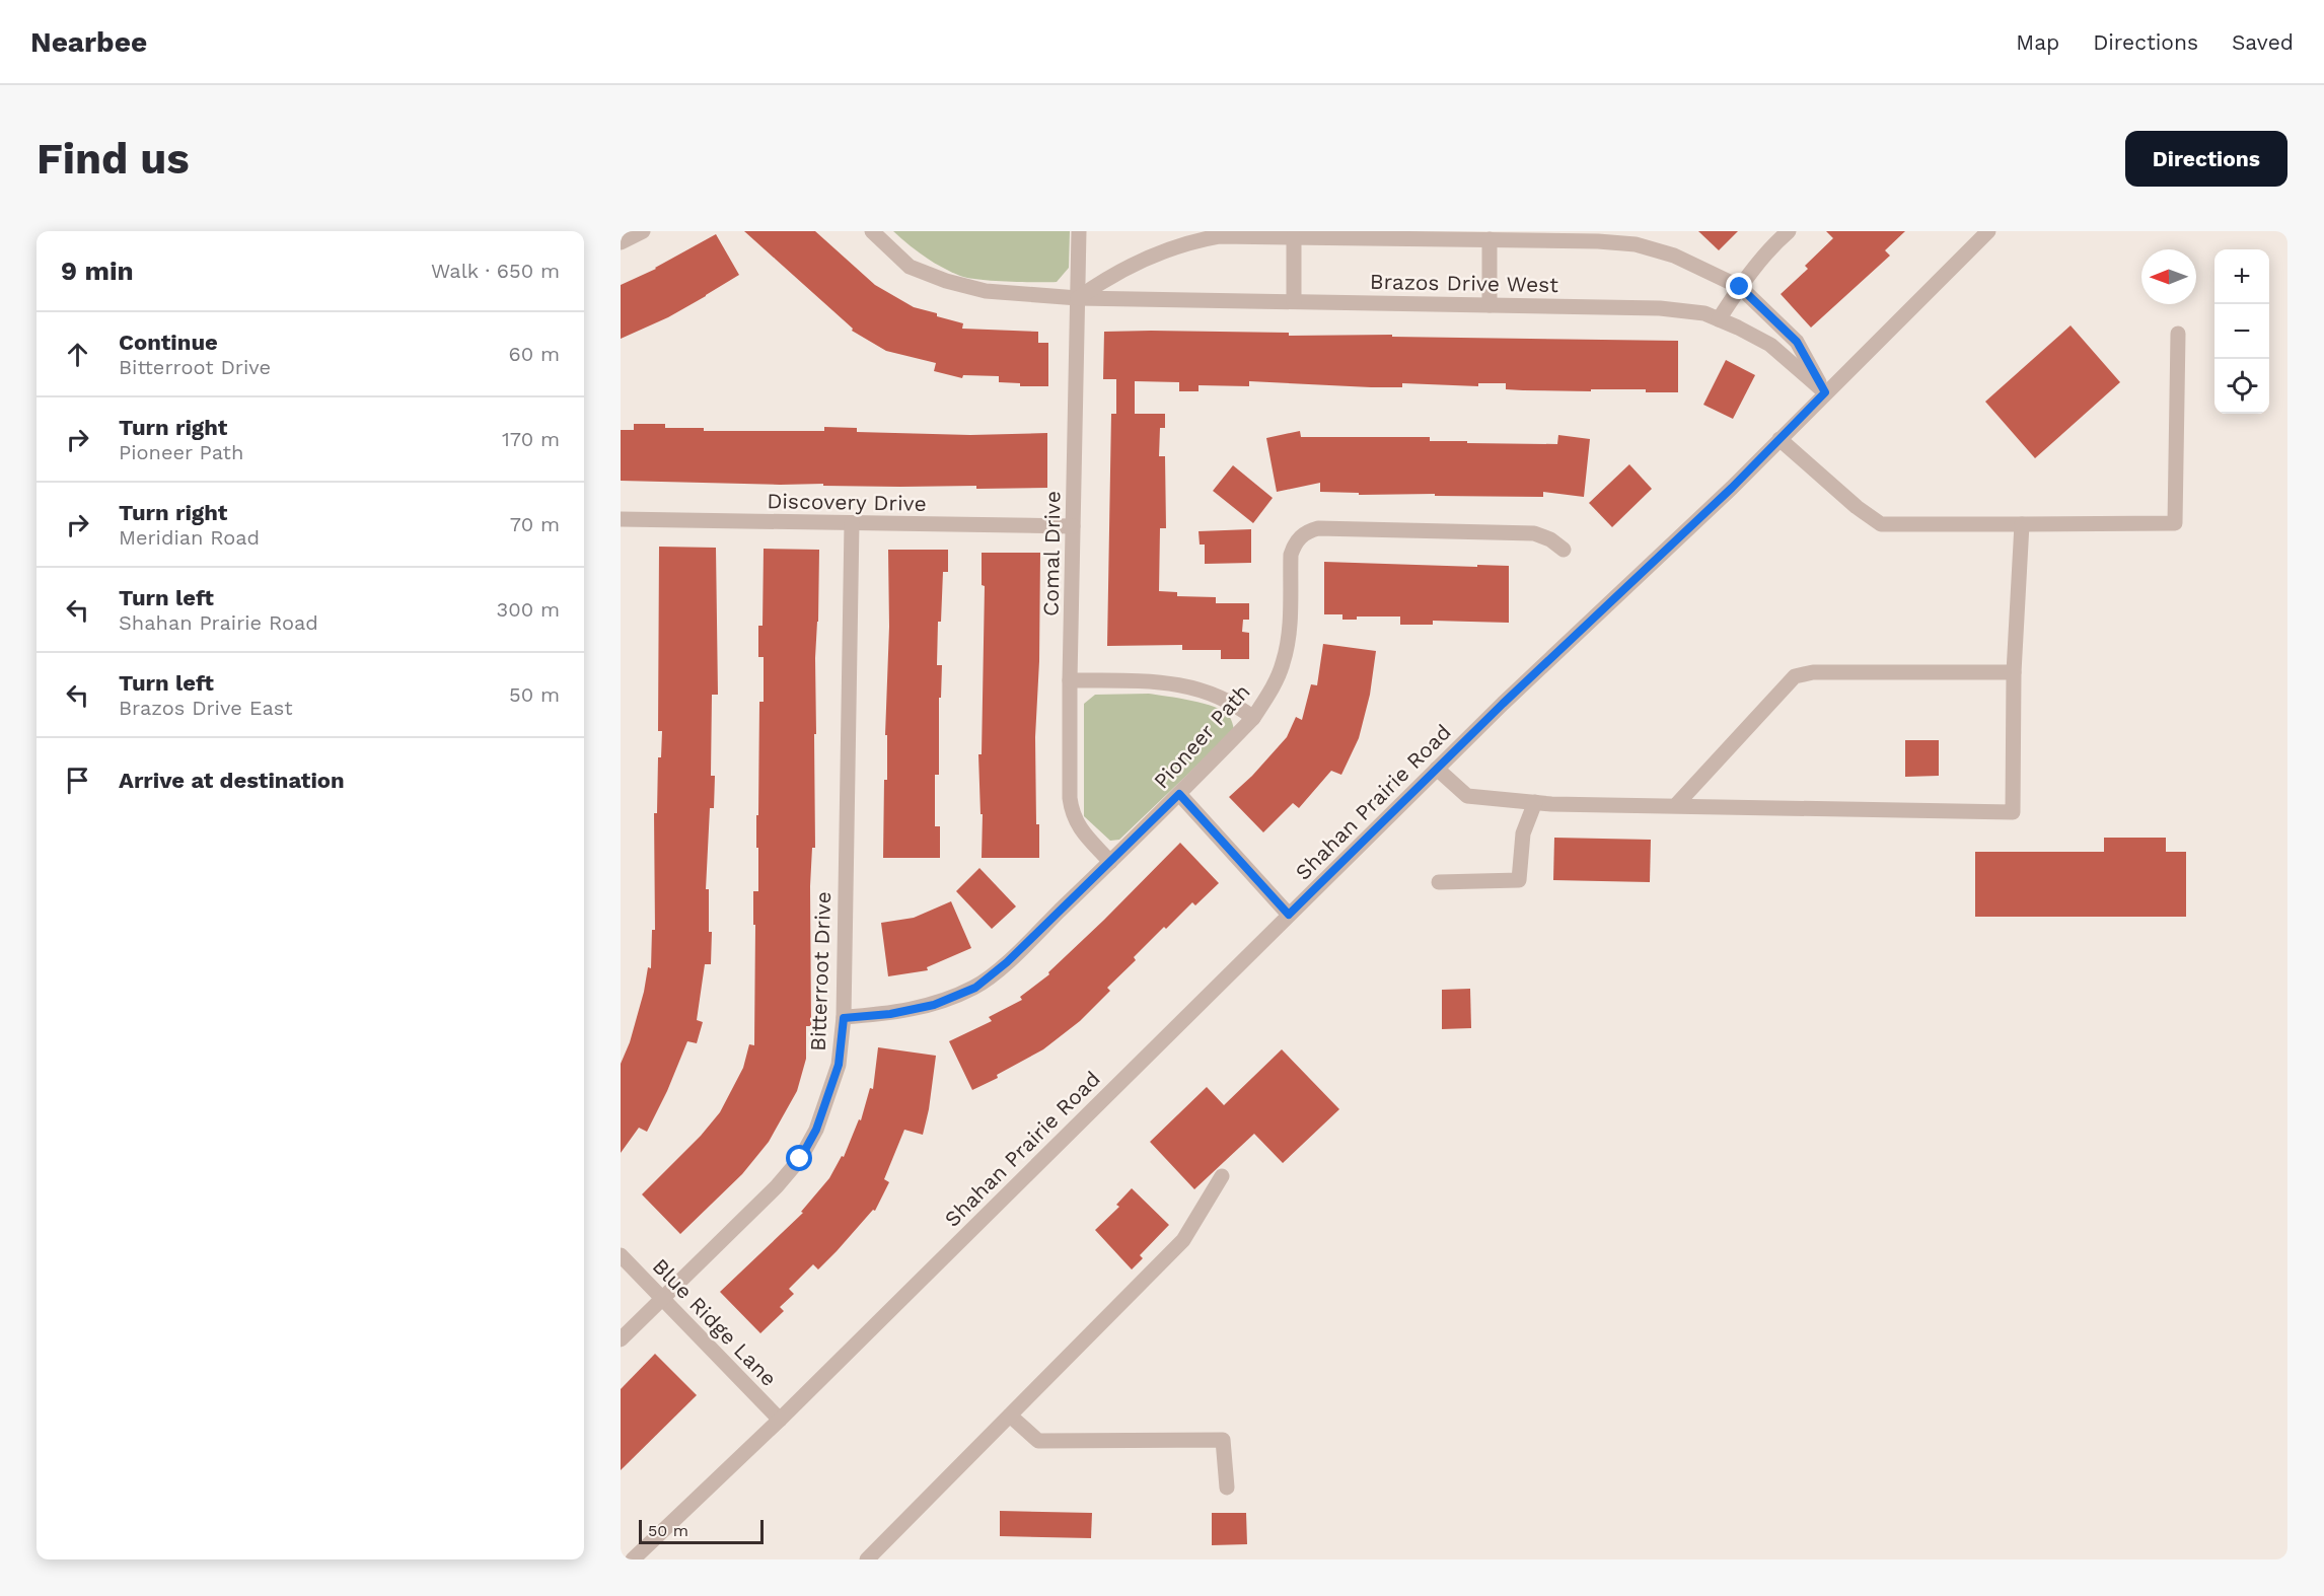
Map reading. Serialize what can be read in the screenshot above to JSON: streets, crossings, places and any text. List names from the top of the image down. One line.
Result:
{"streets":{"street":["Brazos Drive West","Discovery Drive","Comal Drive","Pioneer Path","Shahan Prairie Road","Bitterroot Drive","Blue Ridge Lane"]},"crossings":[["Brazos Drive West","Comal Drive"],["Brazos Drive West","Shahan Prairie Road"],["Discovery Drive","Comal Drive"],["Discovery Drive","Bitterroot Drive"],["Comal Drive","Pioneer Path"],["Pioneer Path","Bitterroot Drive"],["Shahan Prairie Road","Blue Ridge Lane"],["Bitterroot Drive","Blue Ridge Lane"]],"scale_bar":"50 m","north":"left","page":{"header":"Nearbee","nav":["Map","Directions","Saved"],"buttons":"Directions","title":"Find us","heading":["9 min","Walk · 650 m"],"map_buttons":["+","−"],"list":[["Continue","Bitterroot Drive","60 m"],["Turn right","Pioneer Path","170 m"],["Turn right","Meridian Road","70 m"],["Turn left","Shahan Prairie Road","300 m"],["Turn left","Brazos Drive East","50 m"],"Arrive at destination"],"scale":"50 m"}}
